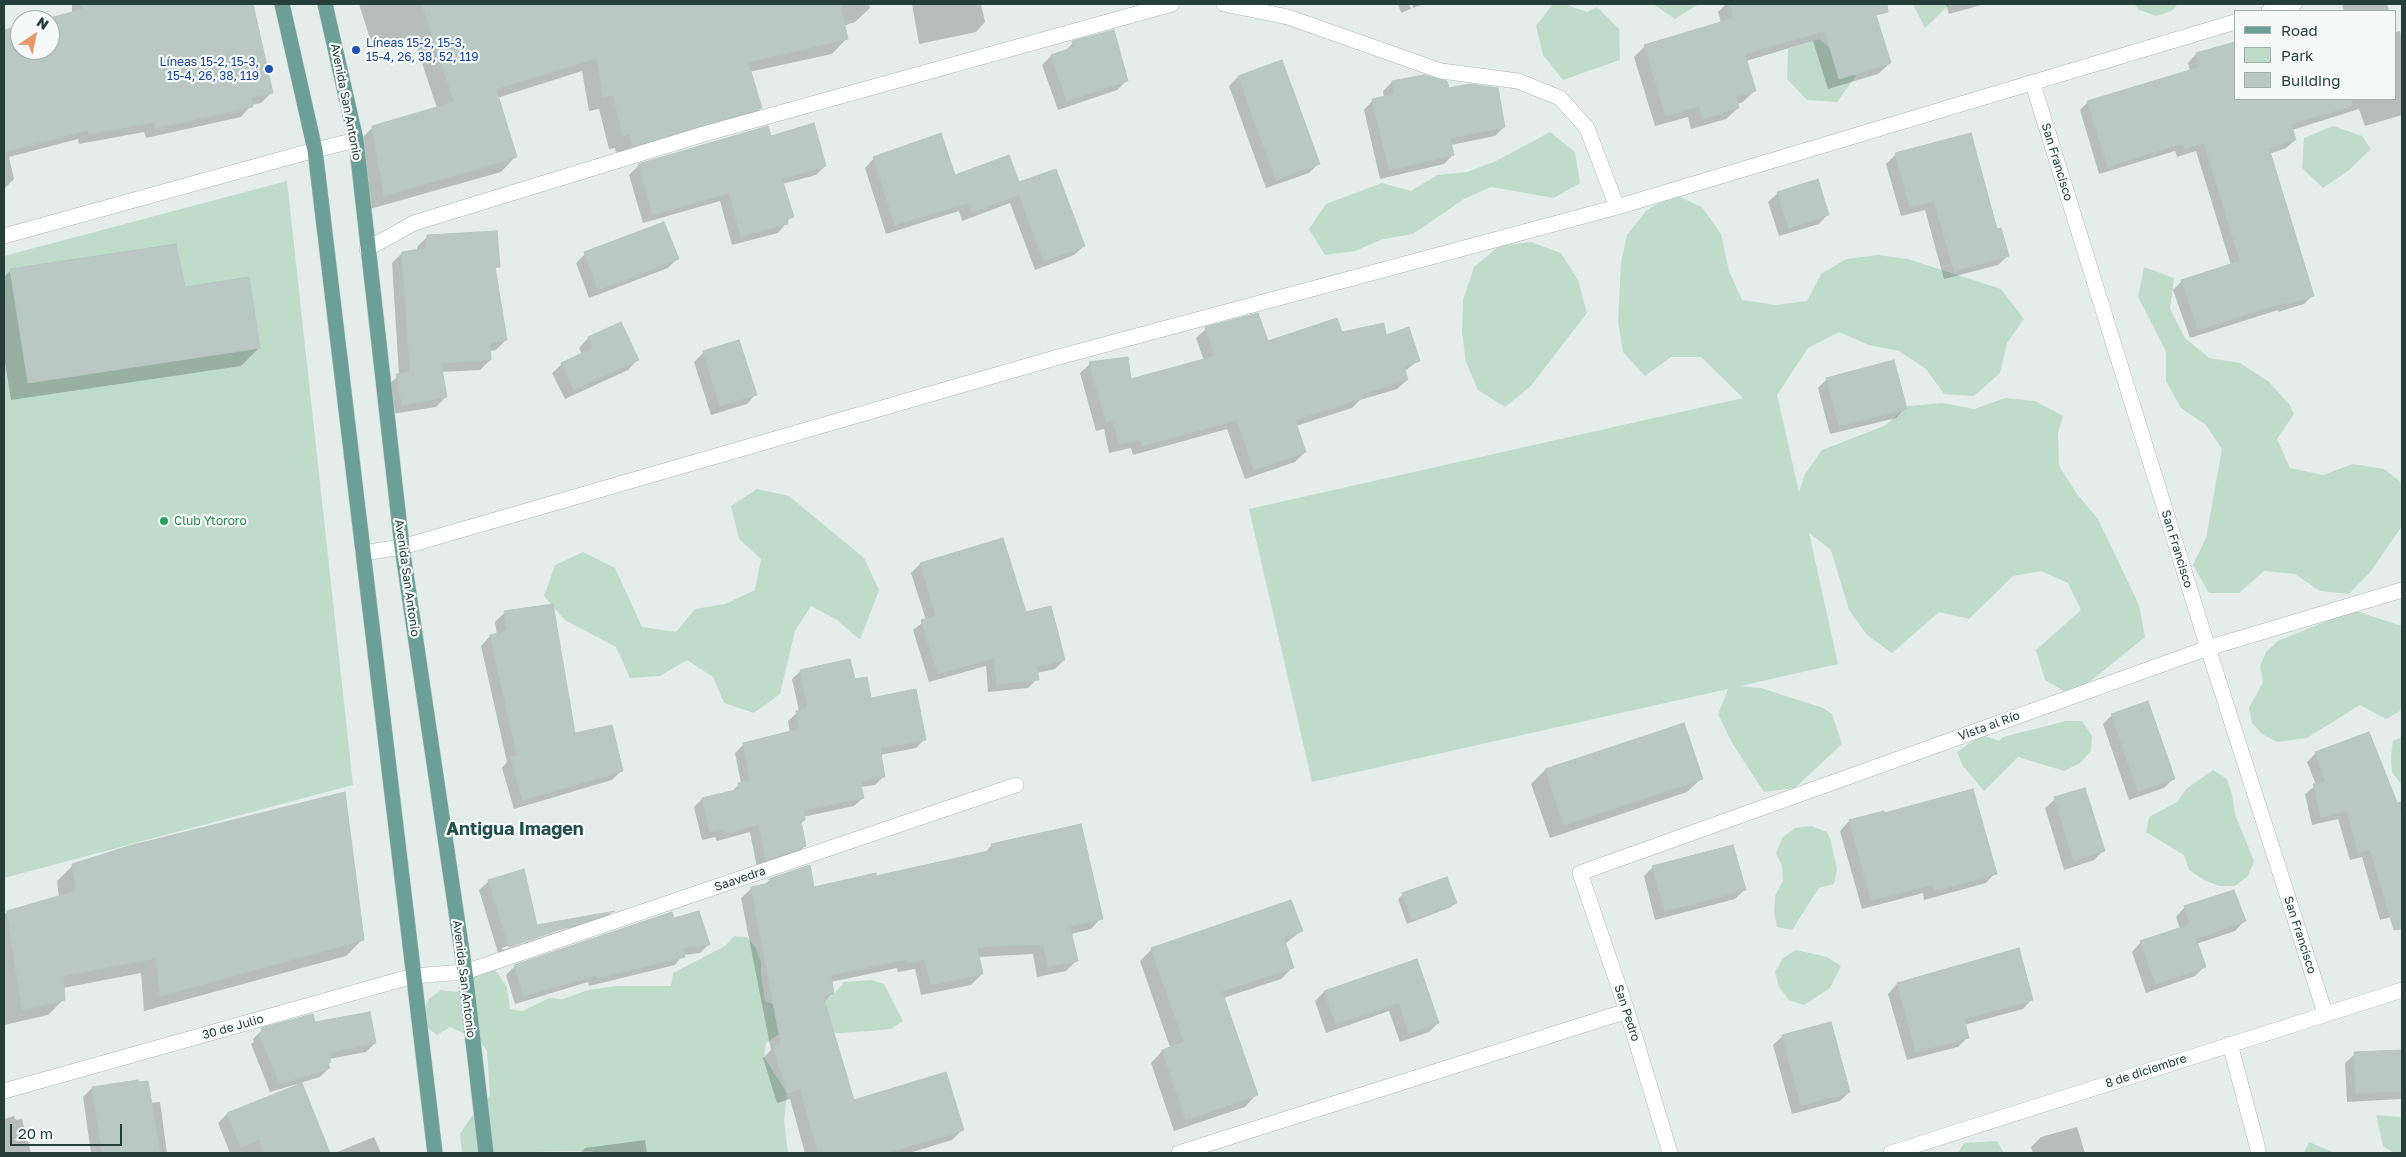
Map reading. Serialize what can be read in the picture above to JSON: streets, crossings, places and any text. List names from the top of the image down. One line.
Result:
{"streets":{"main road":["Avenida San Antonio"],"street":["San Francisco","Vista al Río","Saavedra","San Pedro","30 de Julio","8 de diciembre"]},"crossings":[["Avenida San Antonio","Saavedra"],["Avenida San Antonio","30 de Julio"],["San Francisco","Vista al Río"],["San Francisco","8 de diciembre"],["Vista al Río","San Pedro"],["Saavedra","30 de Julio"]],"districts":["Antigua Imagen"],"places":["Líneas 15-2, 15-3, 15-4, 26, 38, 52, 119","Líneas 15-2, 15-3, 15-4, 26, 38, 119","Club Ytororo"],"legend":["Road","Park","Building"],"scale_bar":"20 m","north":"top right"}
